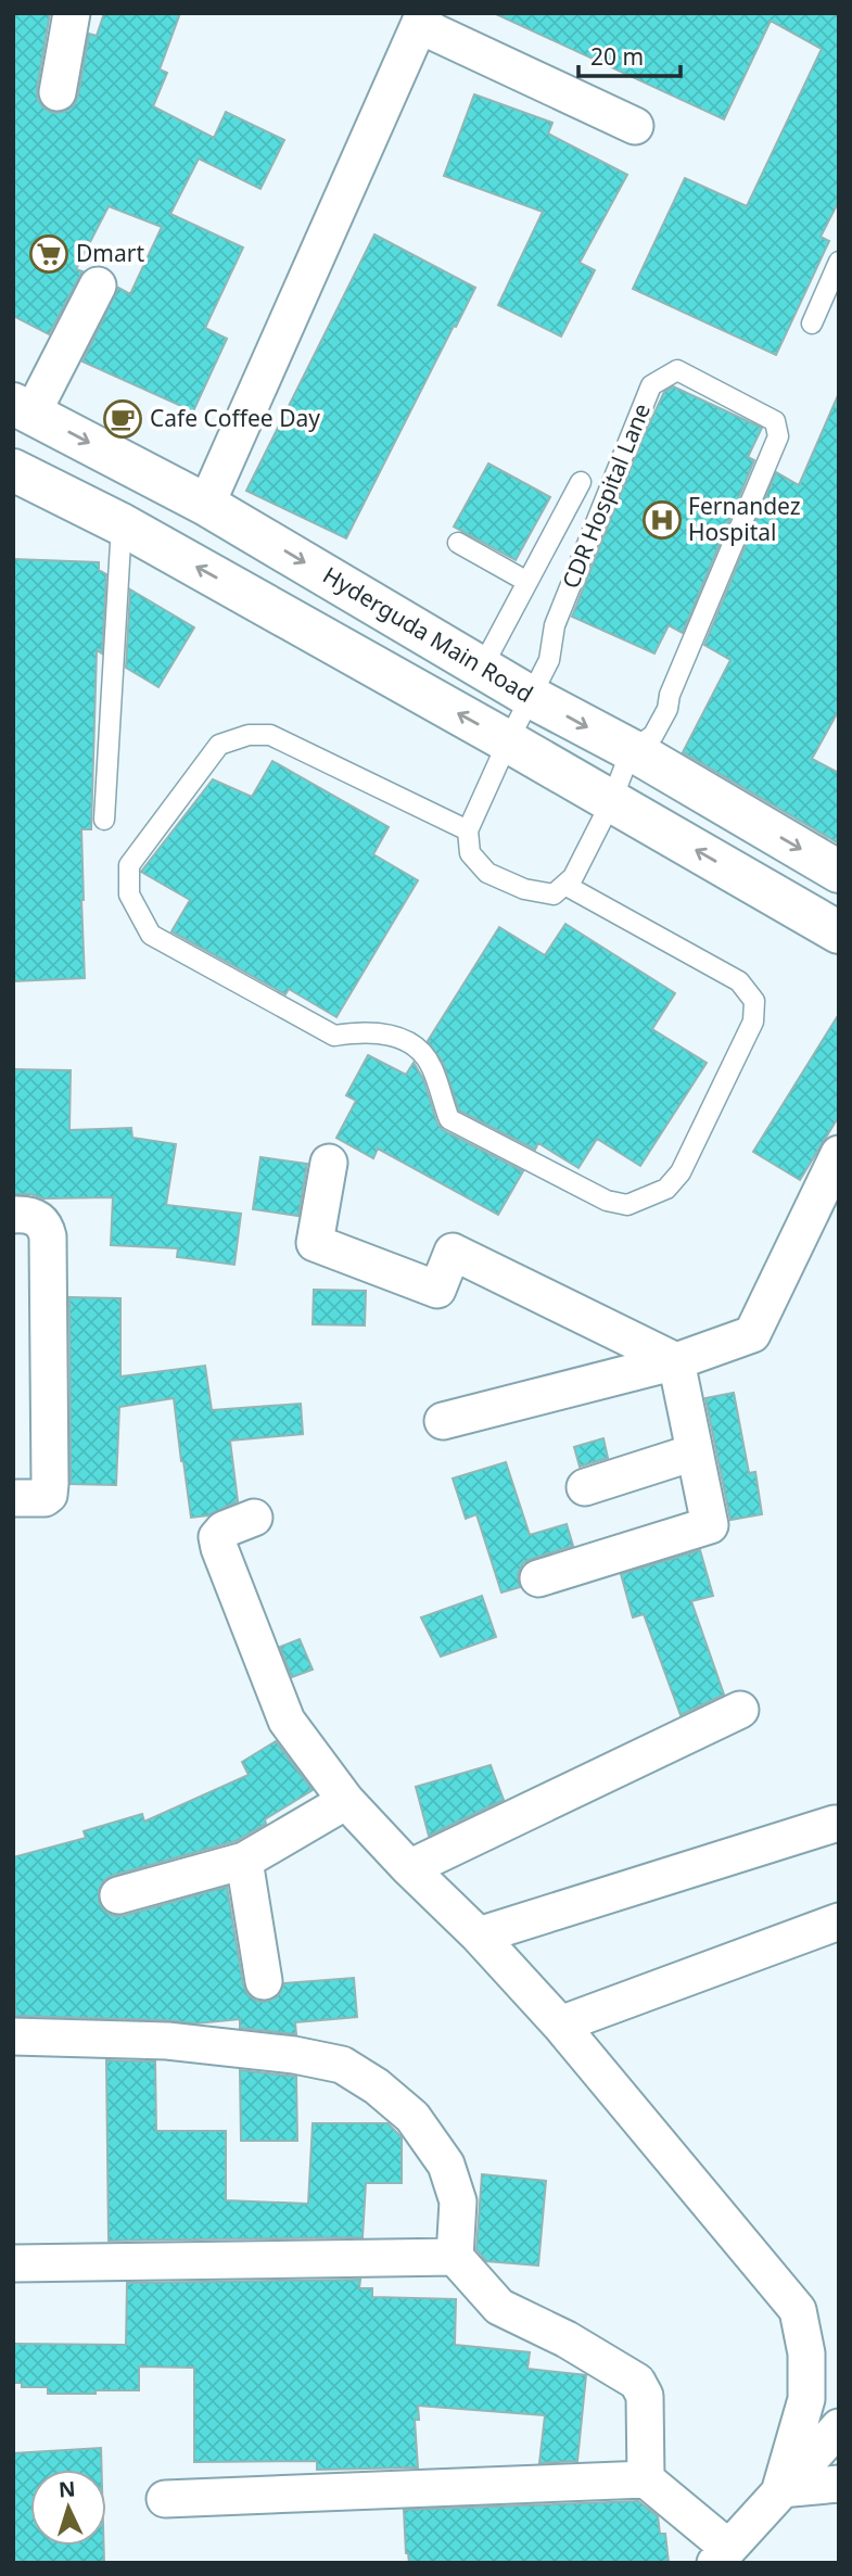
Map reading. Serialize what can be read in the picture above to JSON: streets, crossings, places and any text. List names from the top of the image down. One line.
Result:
{"streets":{"main road":["Hyderguda Main Road"],"lane":["CDR Hospital Lane"]},"crossings":[["CDR Hospital Lane","Hyderguda Main Road"]],"places":{"supermarket":["Dmart"],"cafe":["Cafe Coffee Day"],"hospital":["Fernandez Hospital"]},"scale_bar":"20 m","north":"top"}
